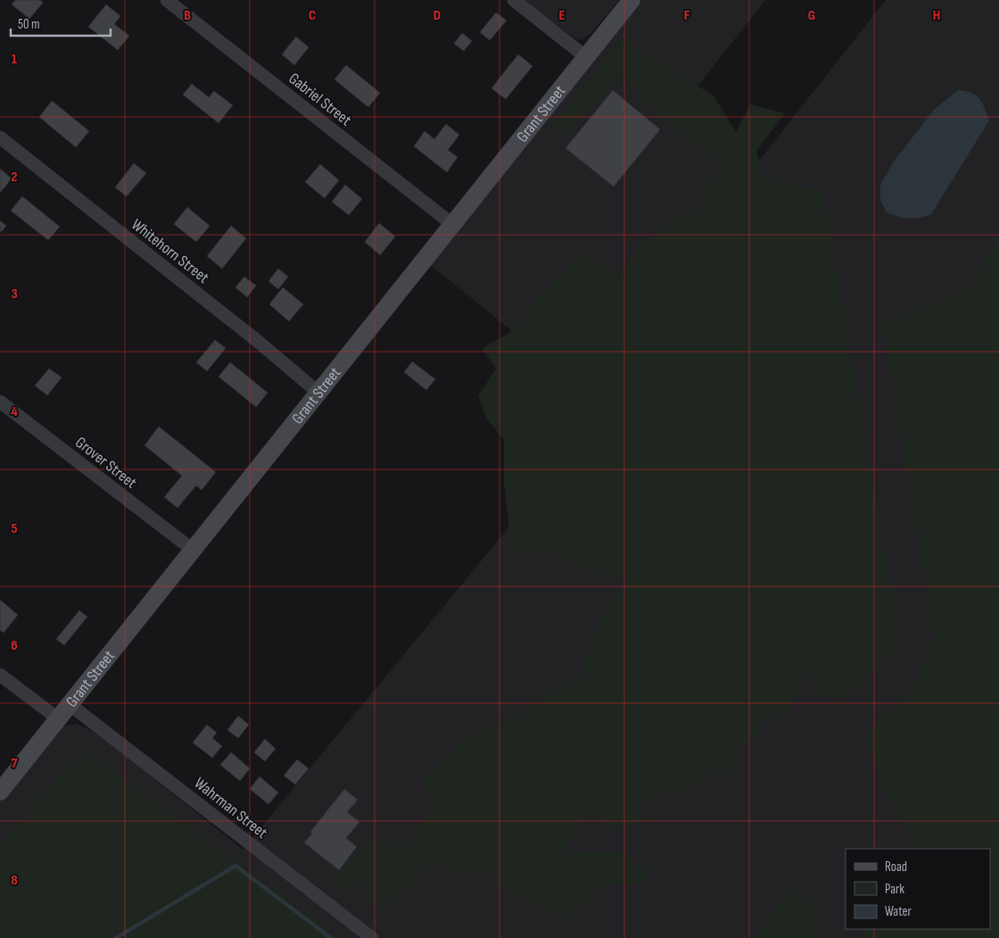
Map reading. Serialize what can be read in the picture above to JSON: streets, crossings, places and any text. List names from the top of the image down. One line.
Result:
{"streets":{"street":["Gabriel Street","Grant Street","Whitehorn Street","Grover Street","Wahrman Street"]},"crossings":[["Gabriel Street","Grant Street"],["Grant Street","Whitehorn Street"],["Grant Street","Grover Street"],["Grant Street","Wahrman Street"]],"legend":["Road","Park","Water"],"scale_bar":"50 m","grid":{"columns":["B","C","D","E","F","G","H"],"rows":["1","2","3","4","5","6","7","8"]}}
